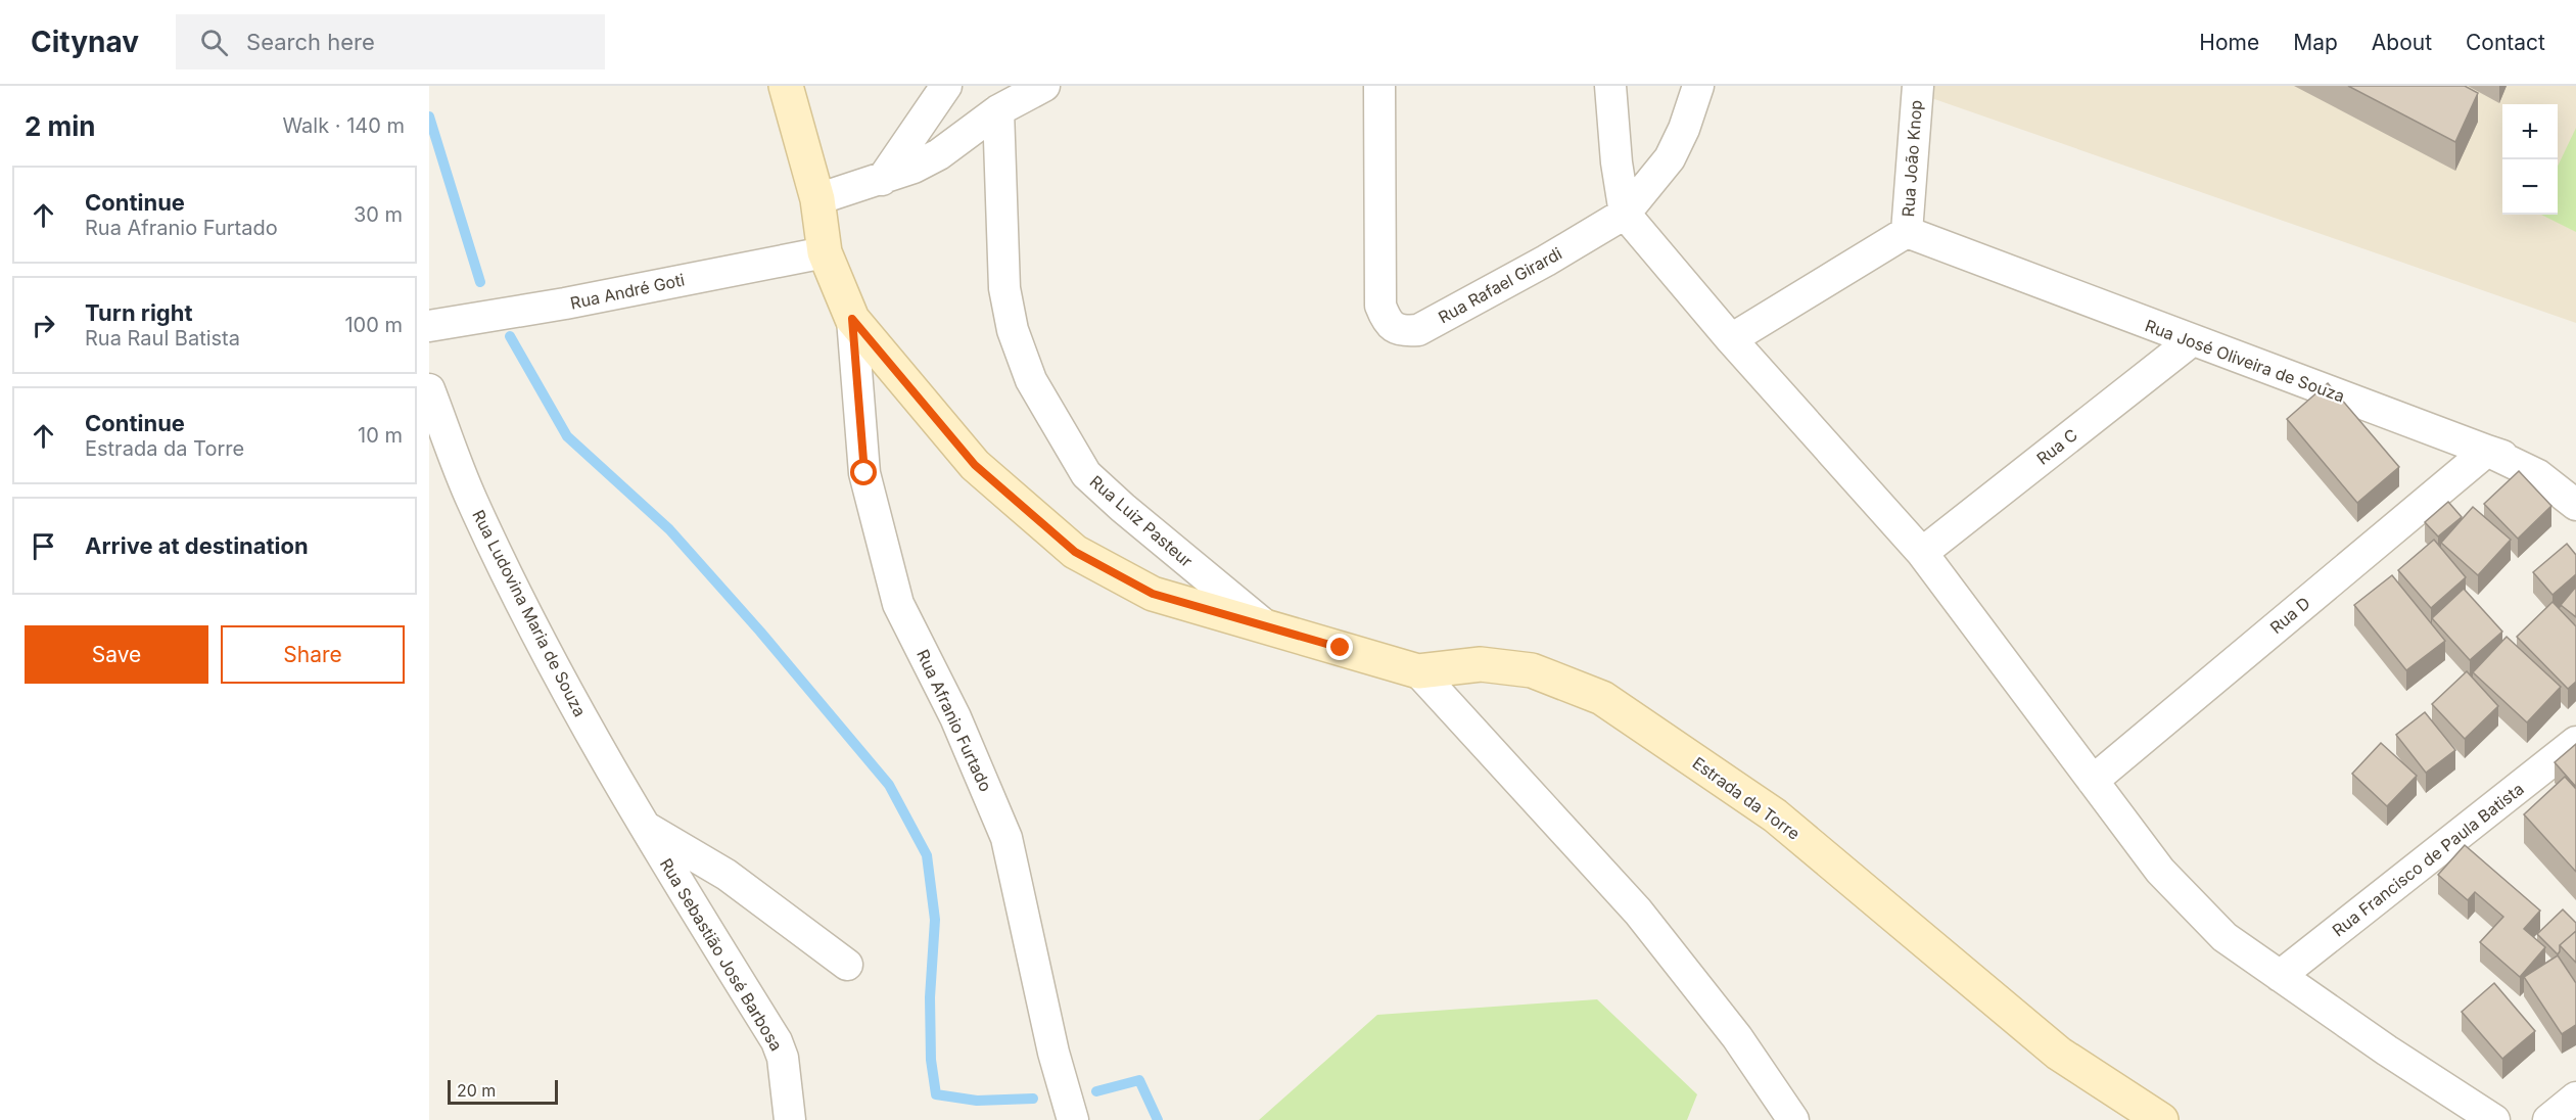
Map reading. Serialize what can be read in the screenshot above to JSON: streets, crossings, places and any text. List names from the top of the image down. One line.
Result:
{"streets":{"street":["Rua João Knop","Rua Rafael Girardi","Rua André Goti","Rua José Oliveira de Souza","Rua C","Rua Luiz Pasteur","Rua Ludovina Maria de Souza","Rua D","Rua Afranio Furtado","Estrada da Torre","Rua Francisco de Paula Batista","Rua Sebastião José Barbosa"]},"crossings":[["Rua João Knop","Rua José Oliveira de Souza"],["Rua André Goti","Estrada da Torre"],["Rua José Oliveira de Souza","Rua C"],["Rua José Oliveira de Souza","Rua D"],["Rua Luiz Pasteur","Estrada da Torre"],["Rua Ludovina Maria de Souza","Rua Sebastião José Barbosa"],["Rua Afranio Furtado","Estrada da Torre"]],"scale_bar":"20 m","page":{"header":"Citynav","search":"Search here","nav":["Home","Map","About","Contact"],"heading":["2 min","Walk · 140 m"],"map_buttons":["+","−"],"list":[["Continue","Rua Afranio Furtado","30 m"],["Turn right","Rua Raul Batista","100 m"],["Continue","Estrada da Torre","10 m"],"Arrive at destination"],"buttons":["Save","Share"],"scale":"20 m"}}
